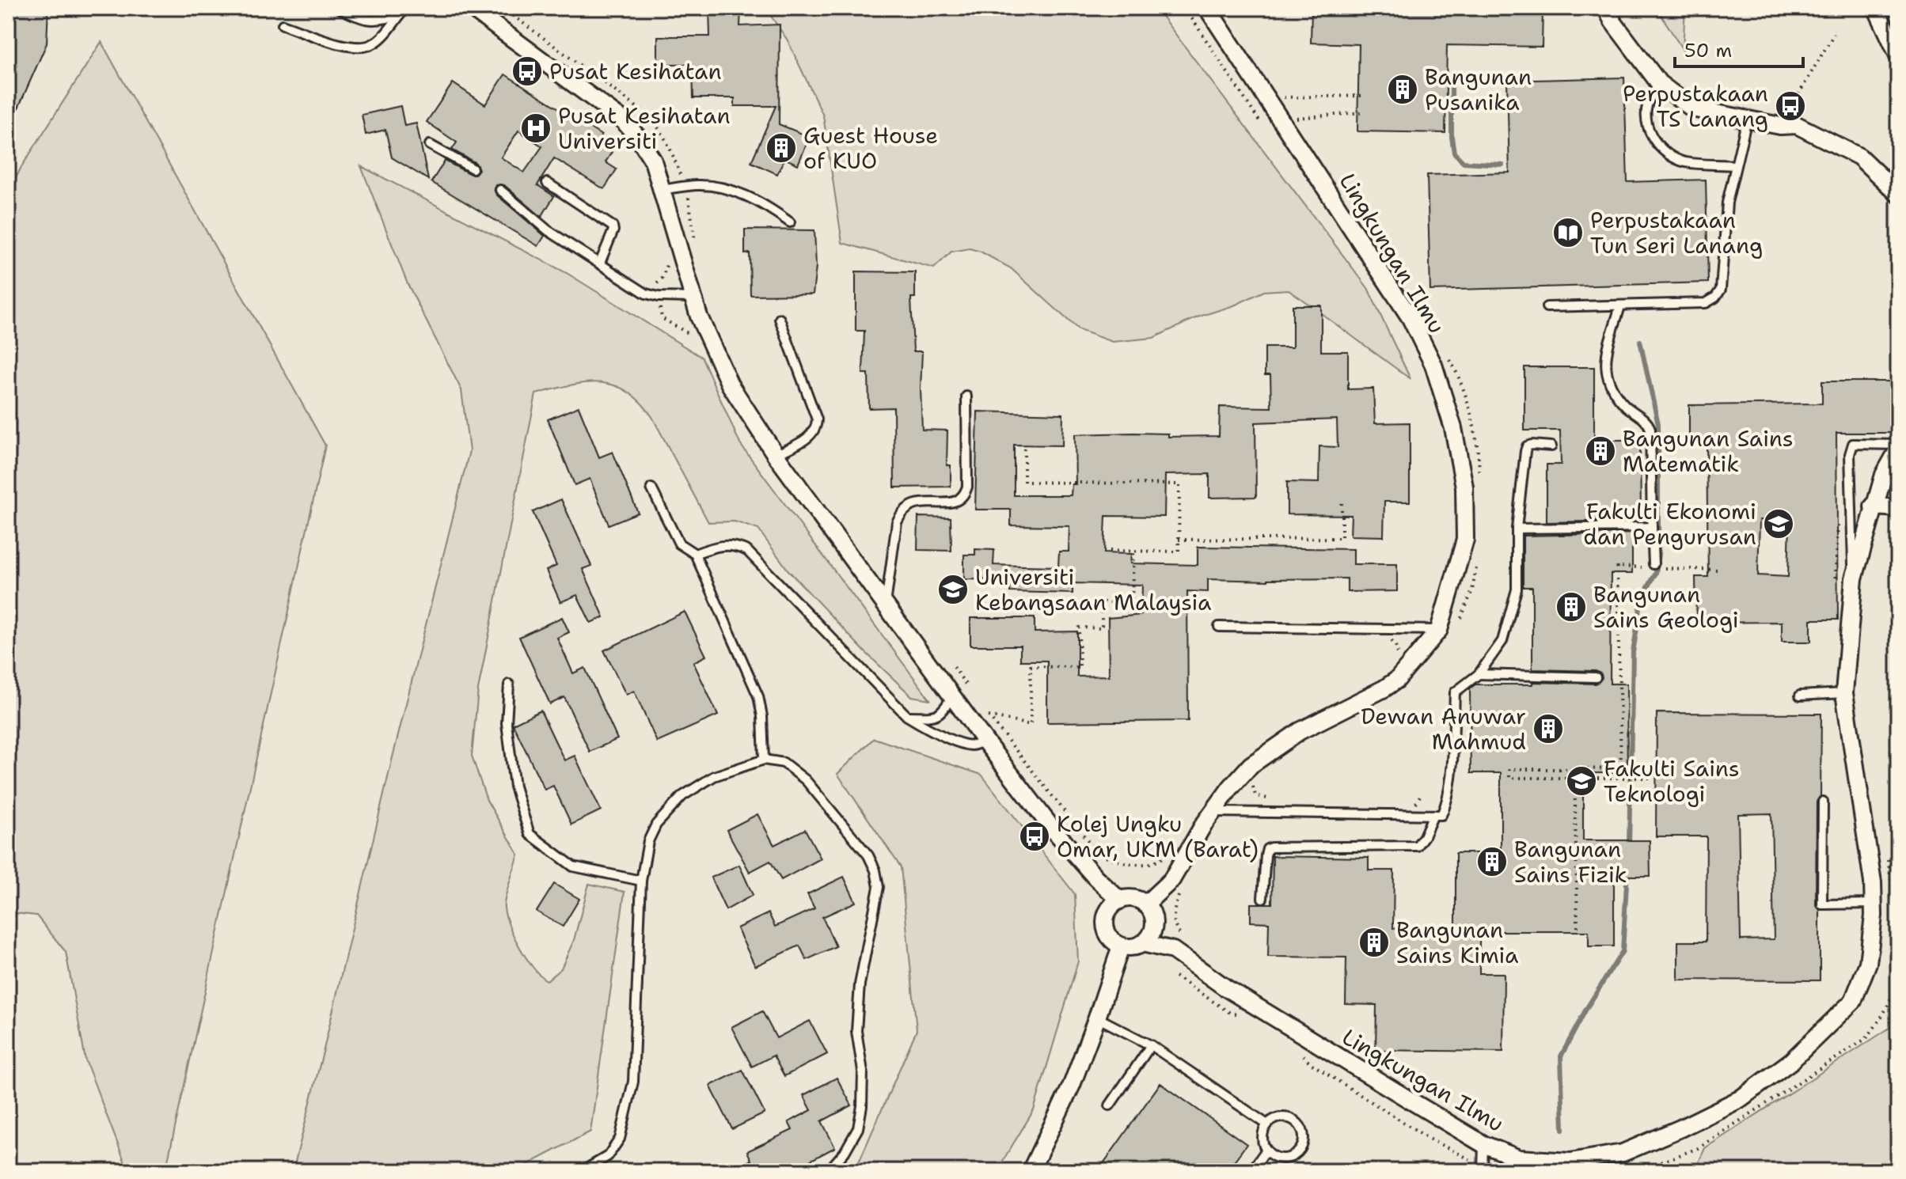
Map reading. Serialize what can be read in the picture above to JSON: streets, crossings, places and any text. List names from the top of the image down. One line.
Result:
{"streets":{"street":["Lingkungan Ilmu"]},"places":{"bus stop":["Pusat Kesihatan","Perpustakaan TS Lanang","Kolej Ungku Omar, UKM (Barat)"],"building":["Bangunan Pusanika","Guest House of KUO","Bangunan Sains Matematik","Bangunan Sains Geologi","Dewan Anuwar Mahmud","Bangunan Sains Fizik","Bangunan Sains Kimia"],"hospital":["Pusat Kesihatan Universiti"],"library":["Perpustakaan Tun Seri Lanang"],"school or university":["Fakulti Ekonomi dan Pengurusan","Universiti Kebangsaan Malaysia","Fakulti Sains Teknologi"]},"scale_bar":"50 m"}
